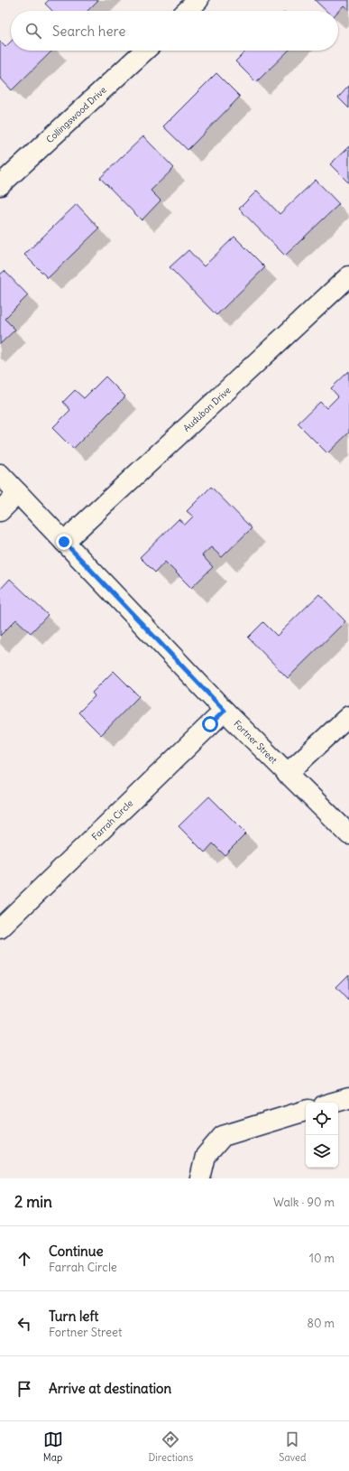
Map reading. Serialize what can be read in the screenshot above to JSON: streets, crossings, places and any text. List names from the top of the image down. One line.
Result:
{"streets":{"street":["Collingswood Drive","Audubon Drive","Fortner Street","Farrah Circle"]},"crossings":[["Audubon Drive","Fortner Street"],["Fortner Street","Farrah Circle"]],"page":{"search":"Search here","heading":["2 min","Walk · 90 m"],"list":[["Continue","Farrah Circle","10 m"],["Turn left","Fortner Street","80 m"],"Arrive at destination"],"nav":["Map","Directions","Saved"]}}
